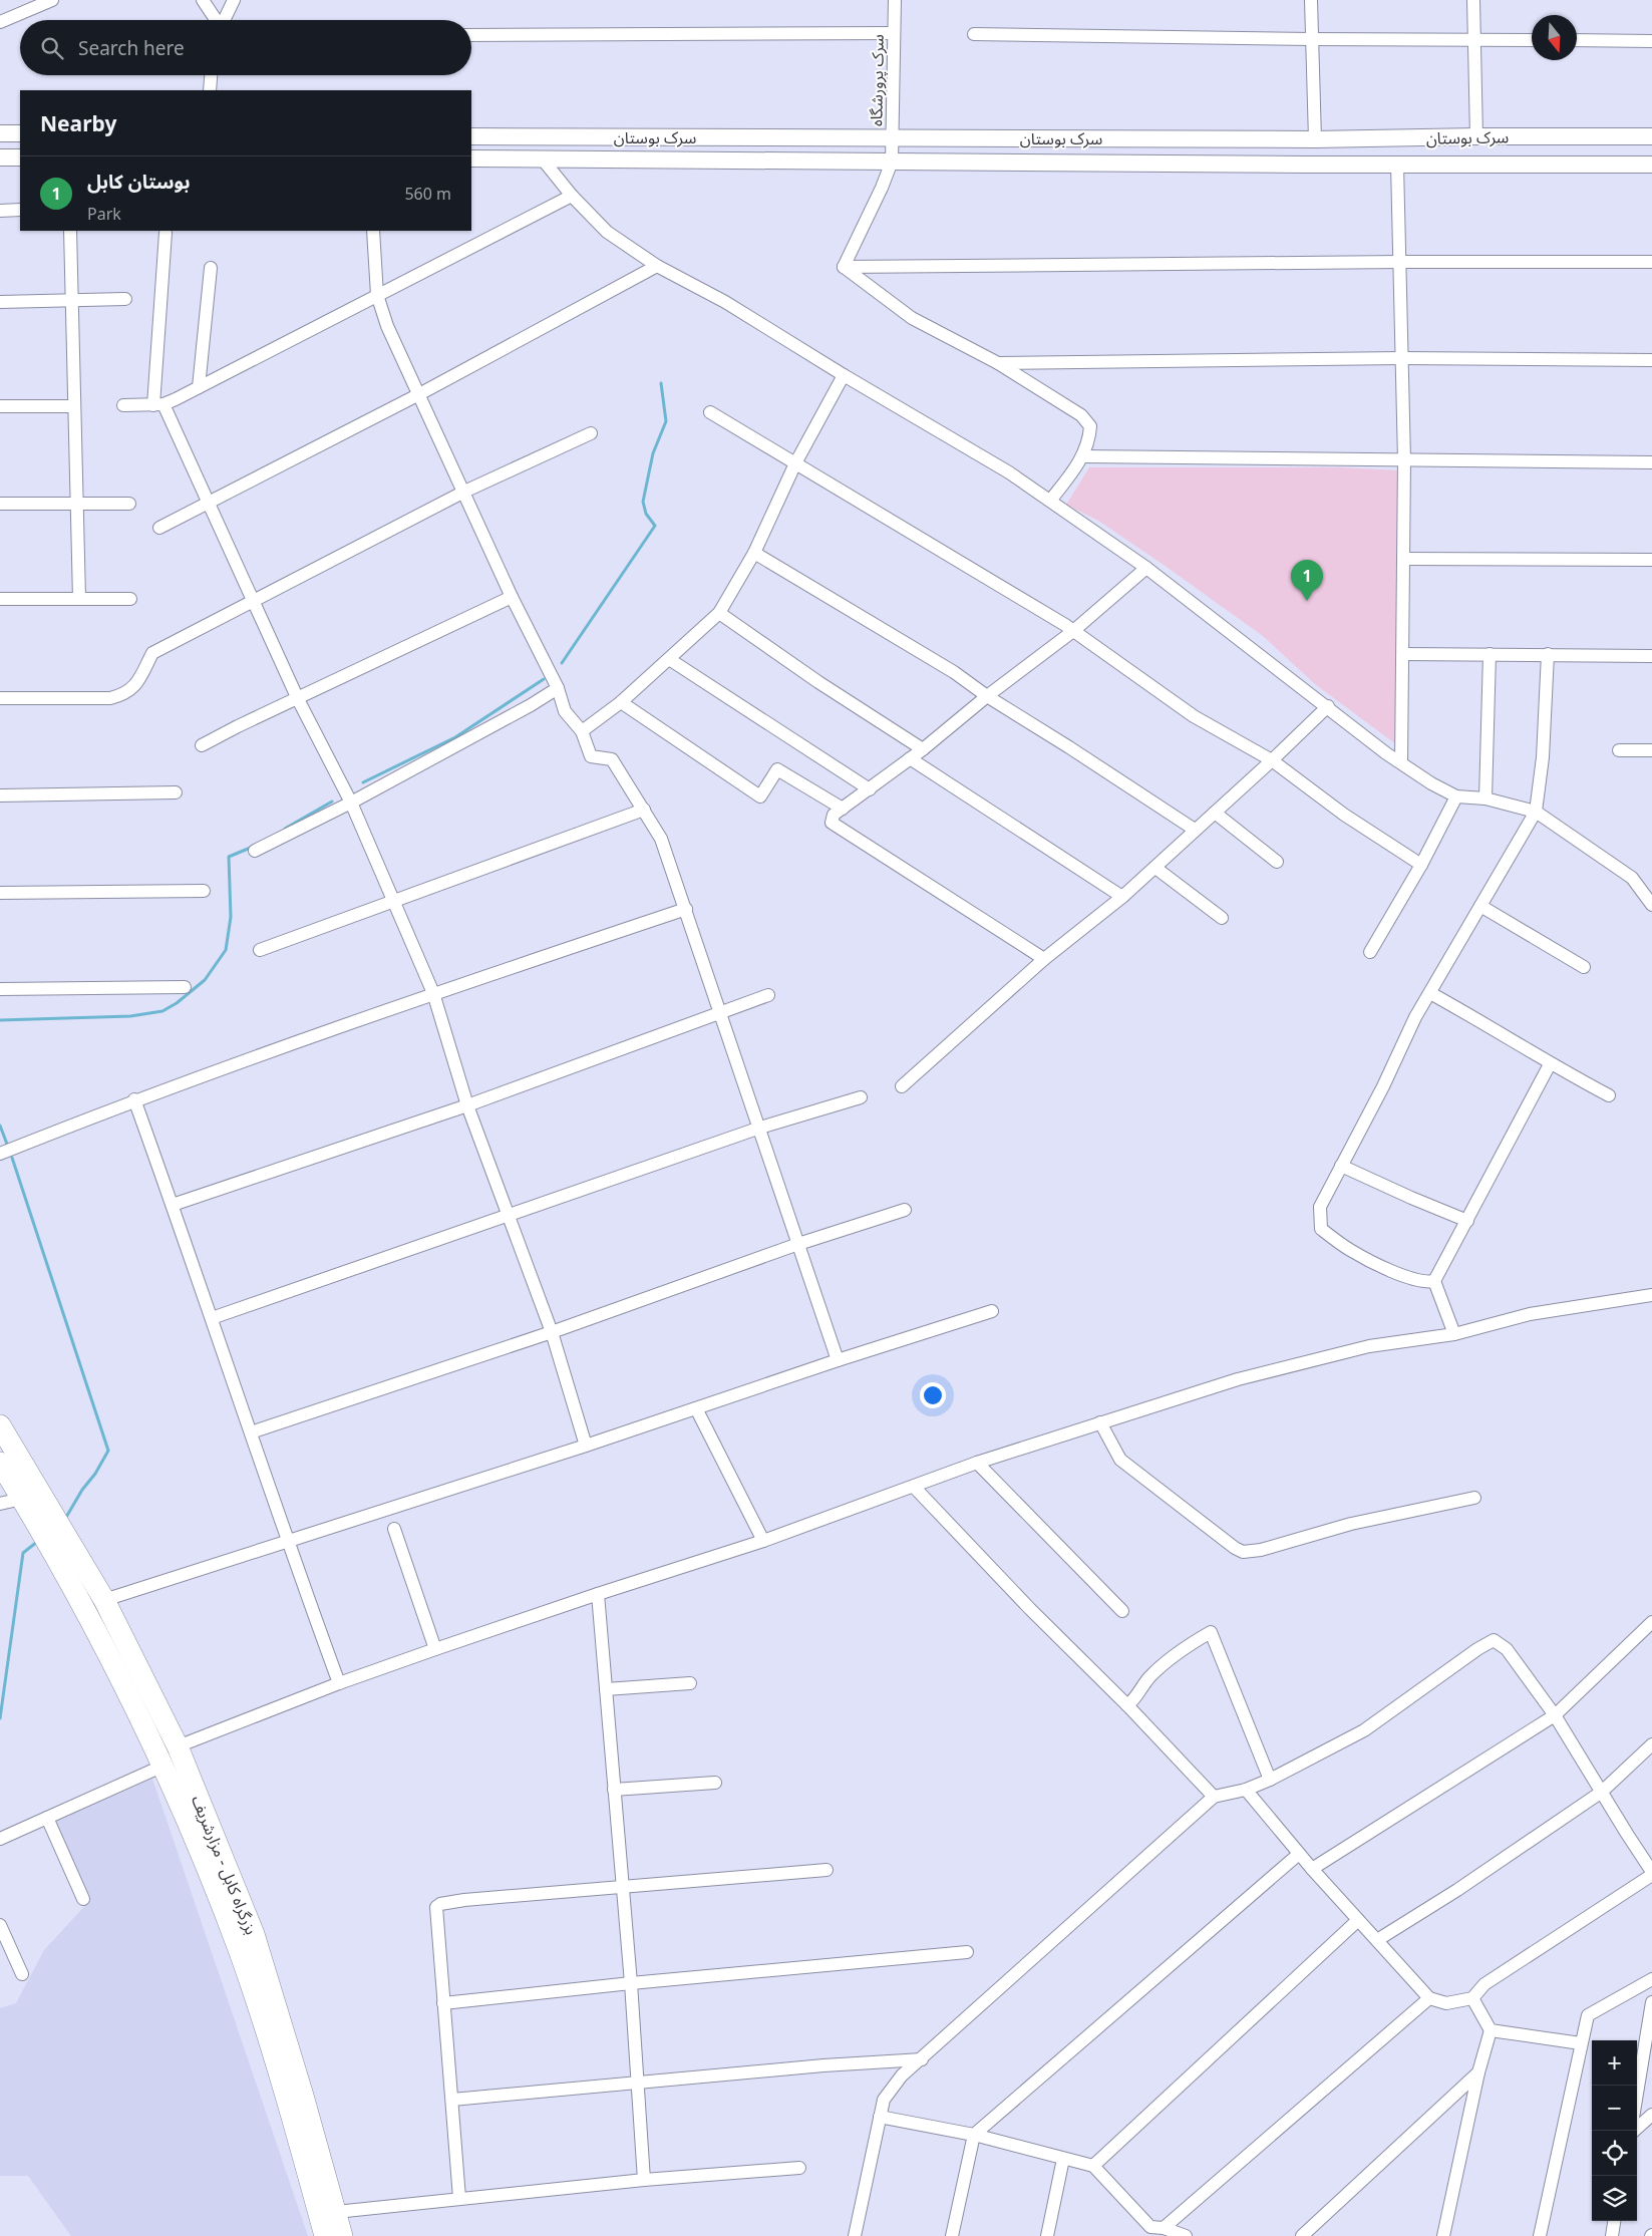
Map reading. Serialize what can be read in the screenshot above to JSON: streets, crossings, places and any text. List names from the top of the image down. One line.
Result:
{"streets":{"highway":["بزرگراه کابل - مزارشریف"],"street":["سرک پرورشگاه","سرک بوستان"]},"crossings":[["سرک پرورشگاه","سرک بوستان"]],"north":"bottom","page":{"search":"Search here","heading":"Nearby","list":[{"mark":"1","name":"بوستان کابل","note":"Park","value":"560 m"}],"pins":"1","map_buttons":["+","−"]}}
